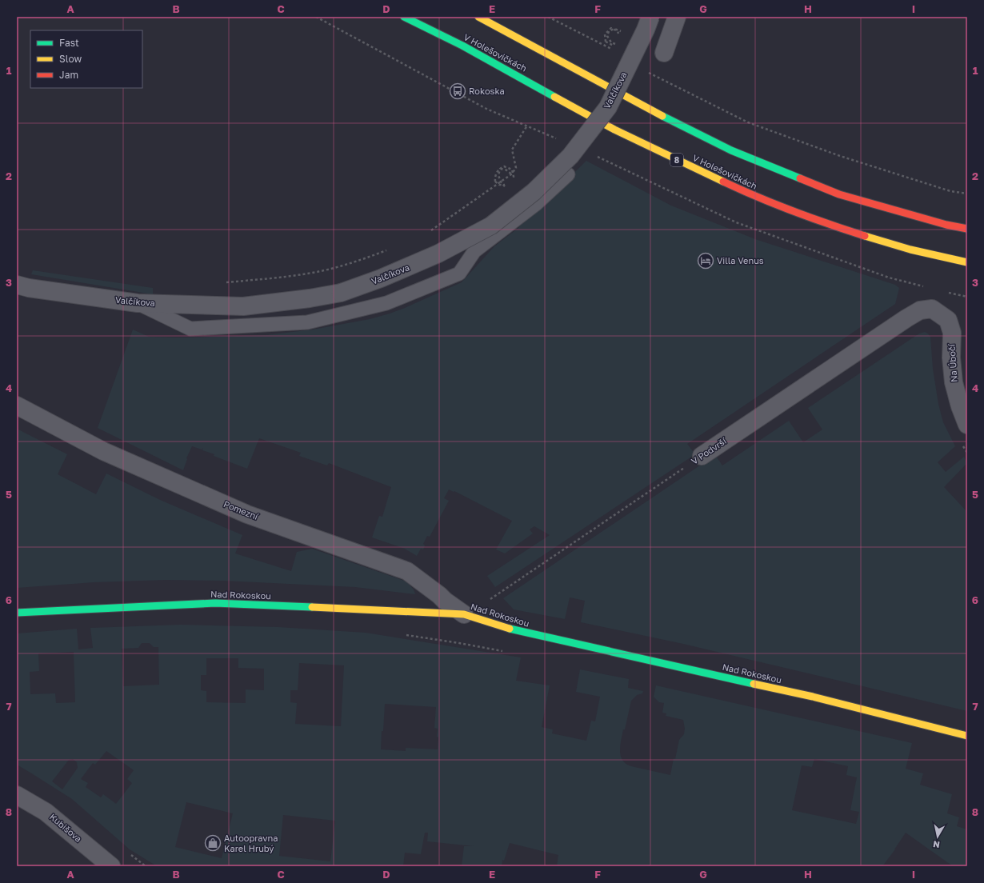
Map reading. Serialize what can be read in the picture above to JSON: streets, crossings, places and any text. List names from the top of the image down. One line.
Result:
{"streets":{"main road":["V Holešovičkách","8","Nad Rokoskou"],"street":["Valčíkova","Na Úbočí","V Podvrší","Pomezní","Kubišova"]},"crossings":[["Na Úbočí","V Podvrší"],["Pomezní","Nad Rokoskou"]],"places":{"bus stop":["Rokoska"],"hotel":["Villa Venus"],"shop":["Autoopravna Karel Hrubý"]},"legend":["Fast","Slow","Jam"],"north":"bottom","grid":{"columns":["A","B","C","D","E","F","G","H","I"],"rows":["1","2","3","4","5","6","7","8"]}}
